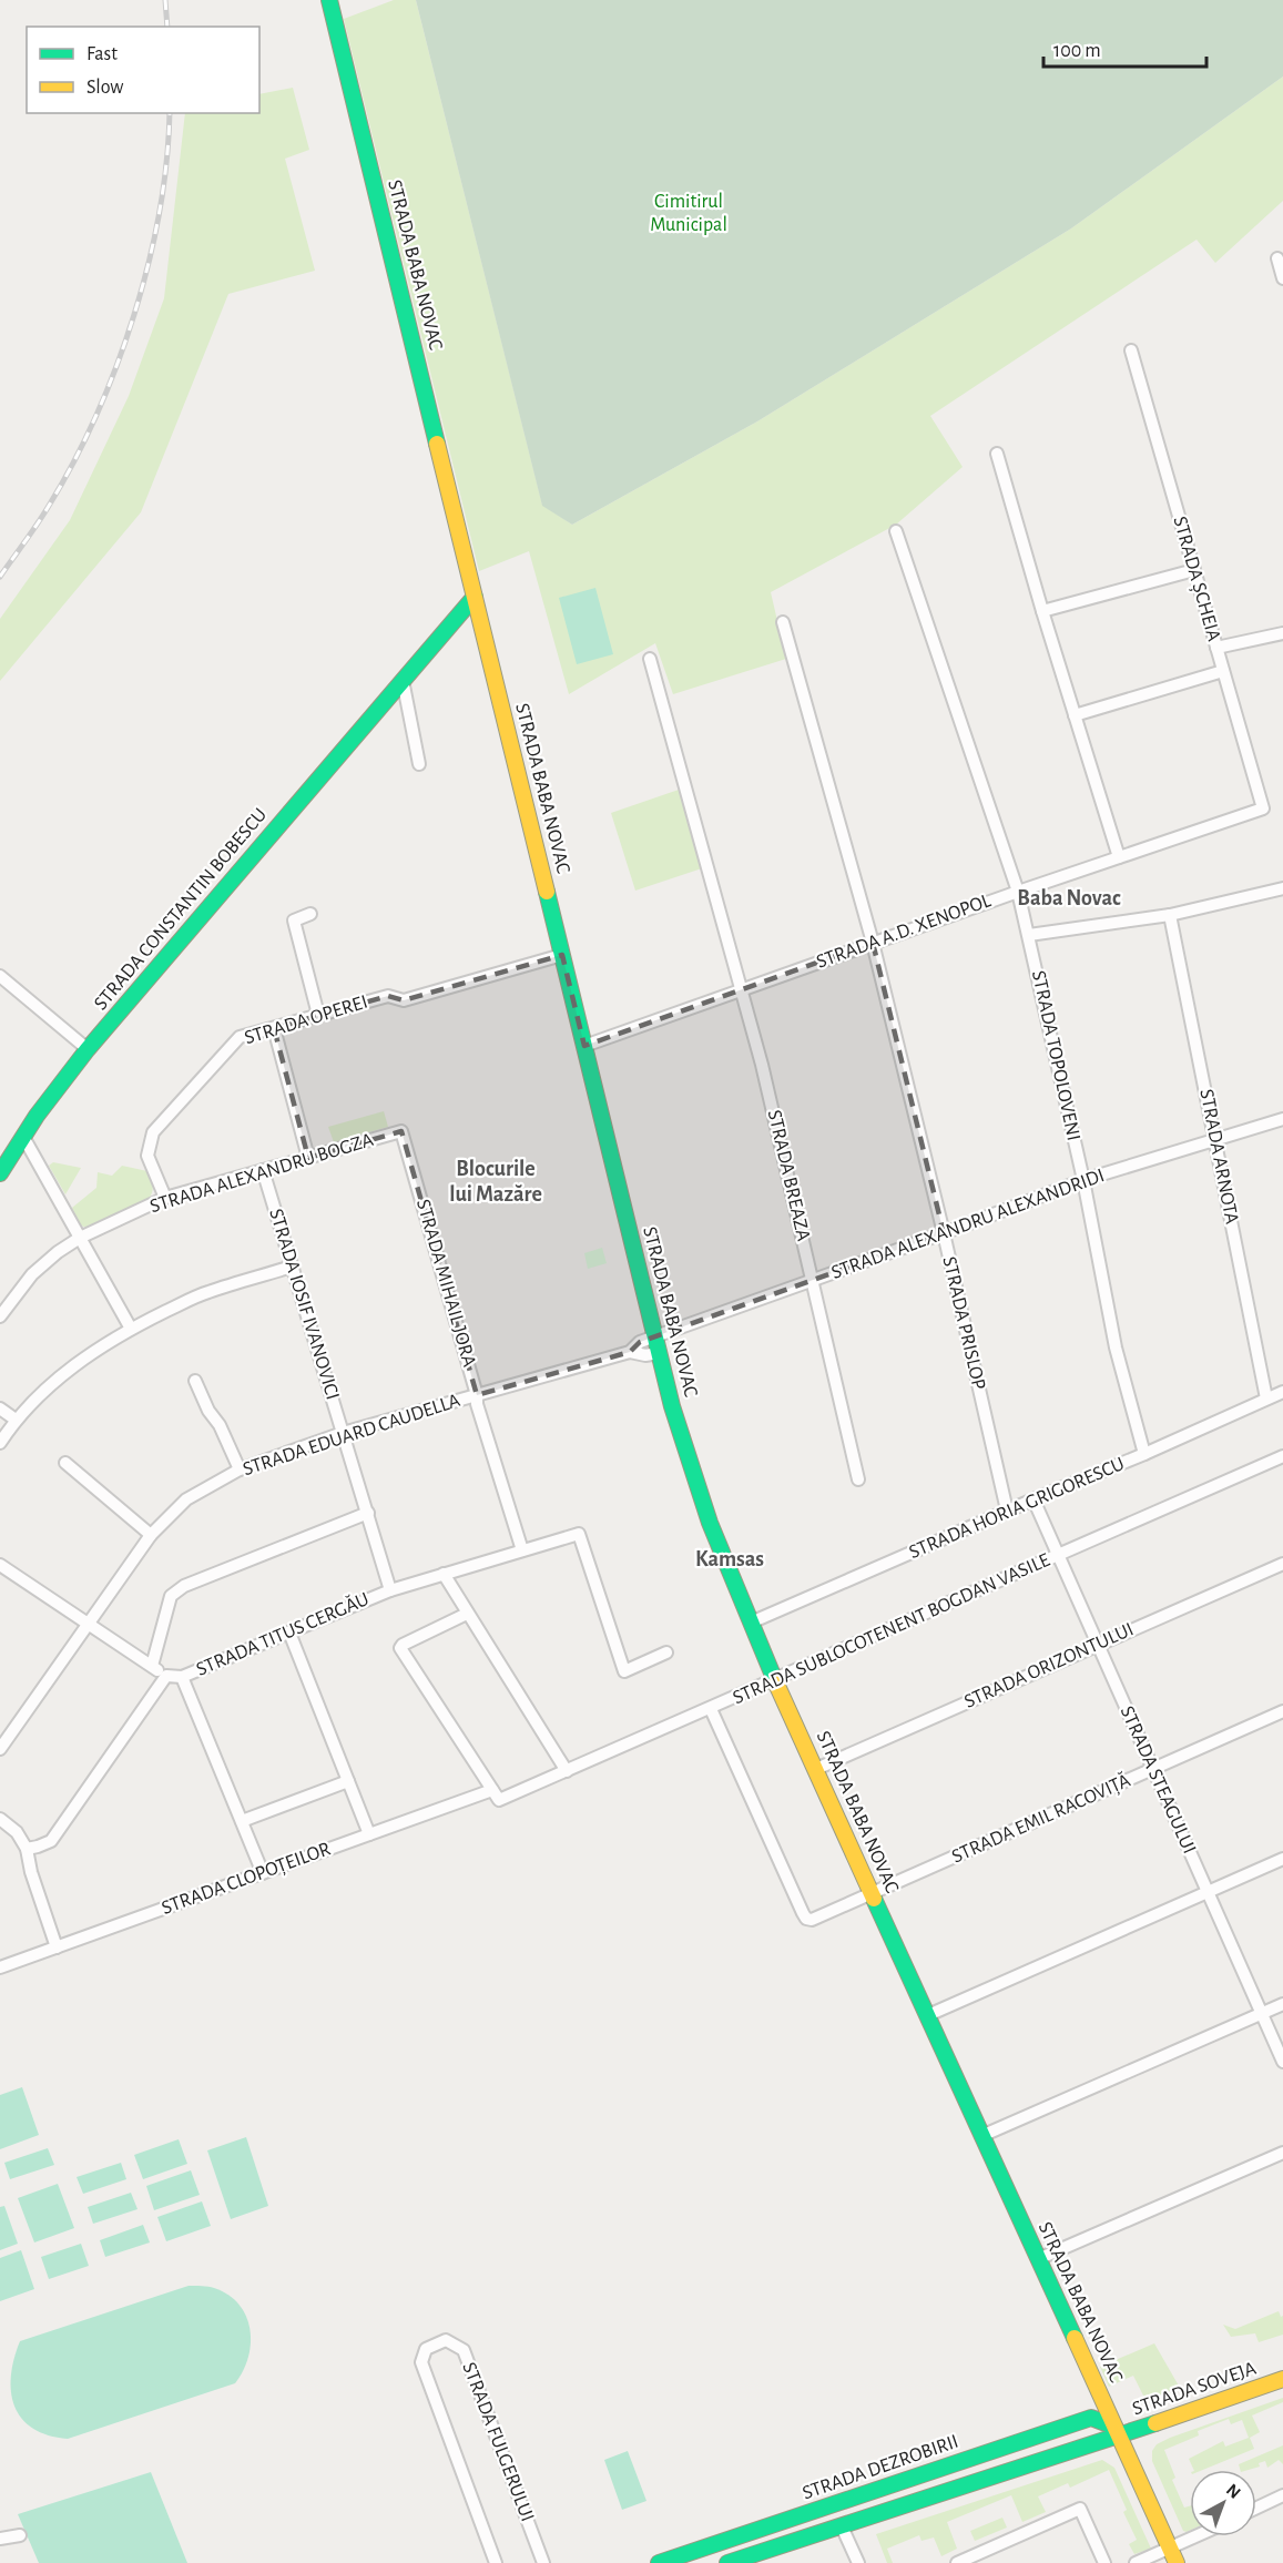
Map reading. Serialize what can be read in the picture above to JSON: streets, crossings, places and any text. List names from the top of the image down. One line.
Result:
{"streets":{"main road":["STRADA BABA NOVAC","STRADA CONSTANTIN BOBESCU","STRADA SOVEJA","STRADA DEZROBIRII"],"street":["STRADA ȘCHEIA","STRADA A.D. XENOPOL","STRADA OPEREI","STRADA TOPOLOVENI","STRADA ARNOTA","STRADA ALEXANDRU BOGZA","STRADA BREAZA","STRADA ALEXANDRU ALEXANDRIDI","STRADA MIHAIL JORA","STRADA IOSIF IVANOVICI","STRADA PRISLOP","STRADA EDUARD CAUDELLA","STRADA HORIA GRIGORESCU","STRADA SUBLOCOTENENT BOGDAN VASILE","STRADA TITUS CERGĂU","STRADA ORIZONTULUI","STRADA STEAGULUI","STRADA EMIL RACOVIȚĂ","STRADA CLOPOȚEILOR","STRADA FULGERULUI"]},"crossings":[["STRADA BABA NOVAC","STRADA CONSTANTIN BOBESCU"],["STRADA BABA NOVAC","STRADA A.D. XENOPOL"],["STRADA BABA NOVAC","STRADA OPEREI"],["STRADA BABA NOVAC","STRADA ALEXANDRU ALEXANDRIDI"],["STRADA BABA NOVAC","STRADA EDUARD CAUDELLA"],["STRADA BABA NOVAC","STRADA HORIA GRIGORESCU"],["STRADA BABA NOVAC","STRADA SUBLOCOTENENT BOGDAN VASILE"],["STRADA BABA NOVAC","STRADA ORIZONTULUI"],["STRADA BABA NOVAC","STRADA EMIL RACOVIȚĂ"],["STRADA BABA NOVAC","STRADA SOVEJA"],["STRADA BABA NOVAC","STRADA DEZROBIRII"],["STRADA ȘCHEIA","STRADA A.D. XENOPOL"],["STRADA A.D. XENOPOL","STRADA TOPOLOVENI"],["STRADA A.D. XENOPOL","STRADA BREAZA"],["STRADA A.D. XENOPOL","STRADA PRISLOP"],["STRADA OPEREI","STRADA ALEXANDRU BOGZA"],["STRADA TOPOLOVENI","STRADA ALEXANDRU ALEXANDRIDI"],["STRADA TOPOLOVENI","STRADA HORIA GRIGORESCU"],["STRADA ARNOTA","STRADA ALEXANDRU ALEXANDRIDI"],["STRADA ARNOTA","STRADA HORIA GRIGORESCU"],["STRADA ALEXANDRU BOGZA","STRADA MIHAIL JORA"],["STRADA ALEXANDRU BOGZA","STRADA IOSIF IVANOVICI"],["STRADA BREAZA","STRADA ALEXANDRU ALEXANDRIDI"],["STRADA ALEXANDRU ALEXANDRIDI","STRADA PRISLOP"],["STRADA ALEXANDRU ALEXANDRIDI","STRADA EDUARD CAUDELLA"],["STRADA MIHAIL JORA","STRADA EDUARD CAUDELLA"],["STRADA MIHAIL JORA","STRADA TITUS CERGĂU"],["STRADA IOSIF IVANOVICI","STRADA EDUARD CAUDELLA"],["STRADA IOSIF IVANOVICI","STRADA TITUS CERGĂU"],["STRADA PRISLOP","STRADA HORIA GRIGORESCU"],["STRADA HORIA GRIGORESCU","STRADA STEAGULUI"],["STRADA SUBLOCOTENENT BOGDAN VASILE","STRADA STEAGULUI"],["STRADA SUBLOCOTENENT BOGDAN VASILE","STRADA EMIL RACOVIȚĂ"],["STRADA SUBLOCOTENENT BOGDAN VASILE","STRADA CLOPOȚEILOR"],["STRADA ORIZONTULUI","STRADA STEAGULUI"],["STRADA STEAGULUI","STRADA EMIL RACOVIȚĂ"],["STRADA SOVEJA","STRADA DEZROBIRII"]],"districts":["Baba Novac","Blocurile lui Mazăre","Kamsas"],"parks":["Cimitirul Municipal"],"legend":["Fast","Slow"],"scale_bar":"100 m","north":"top right"}
